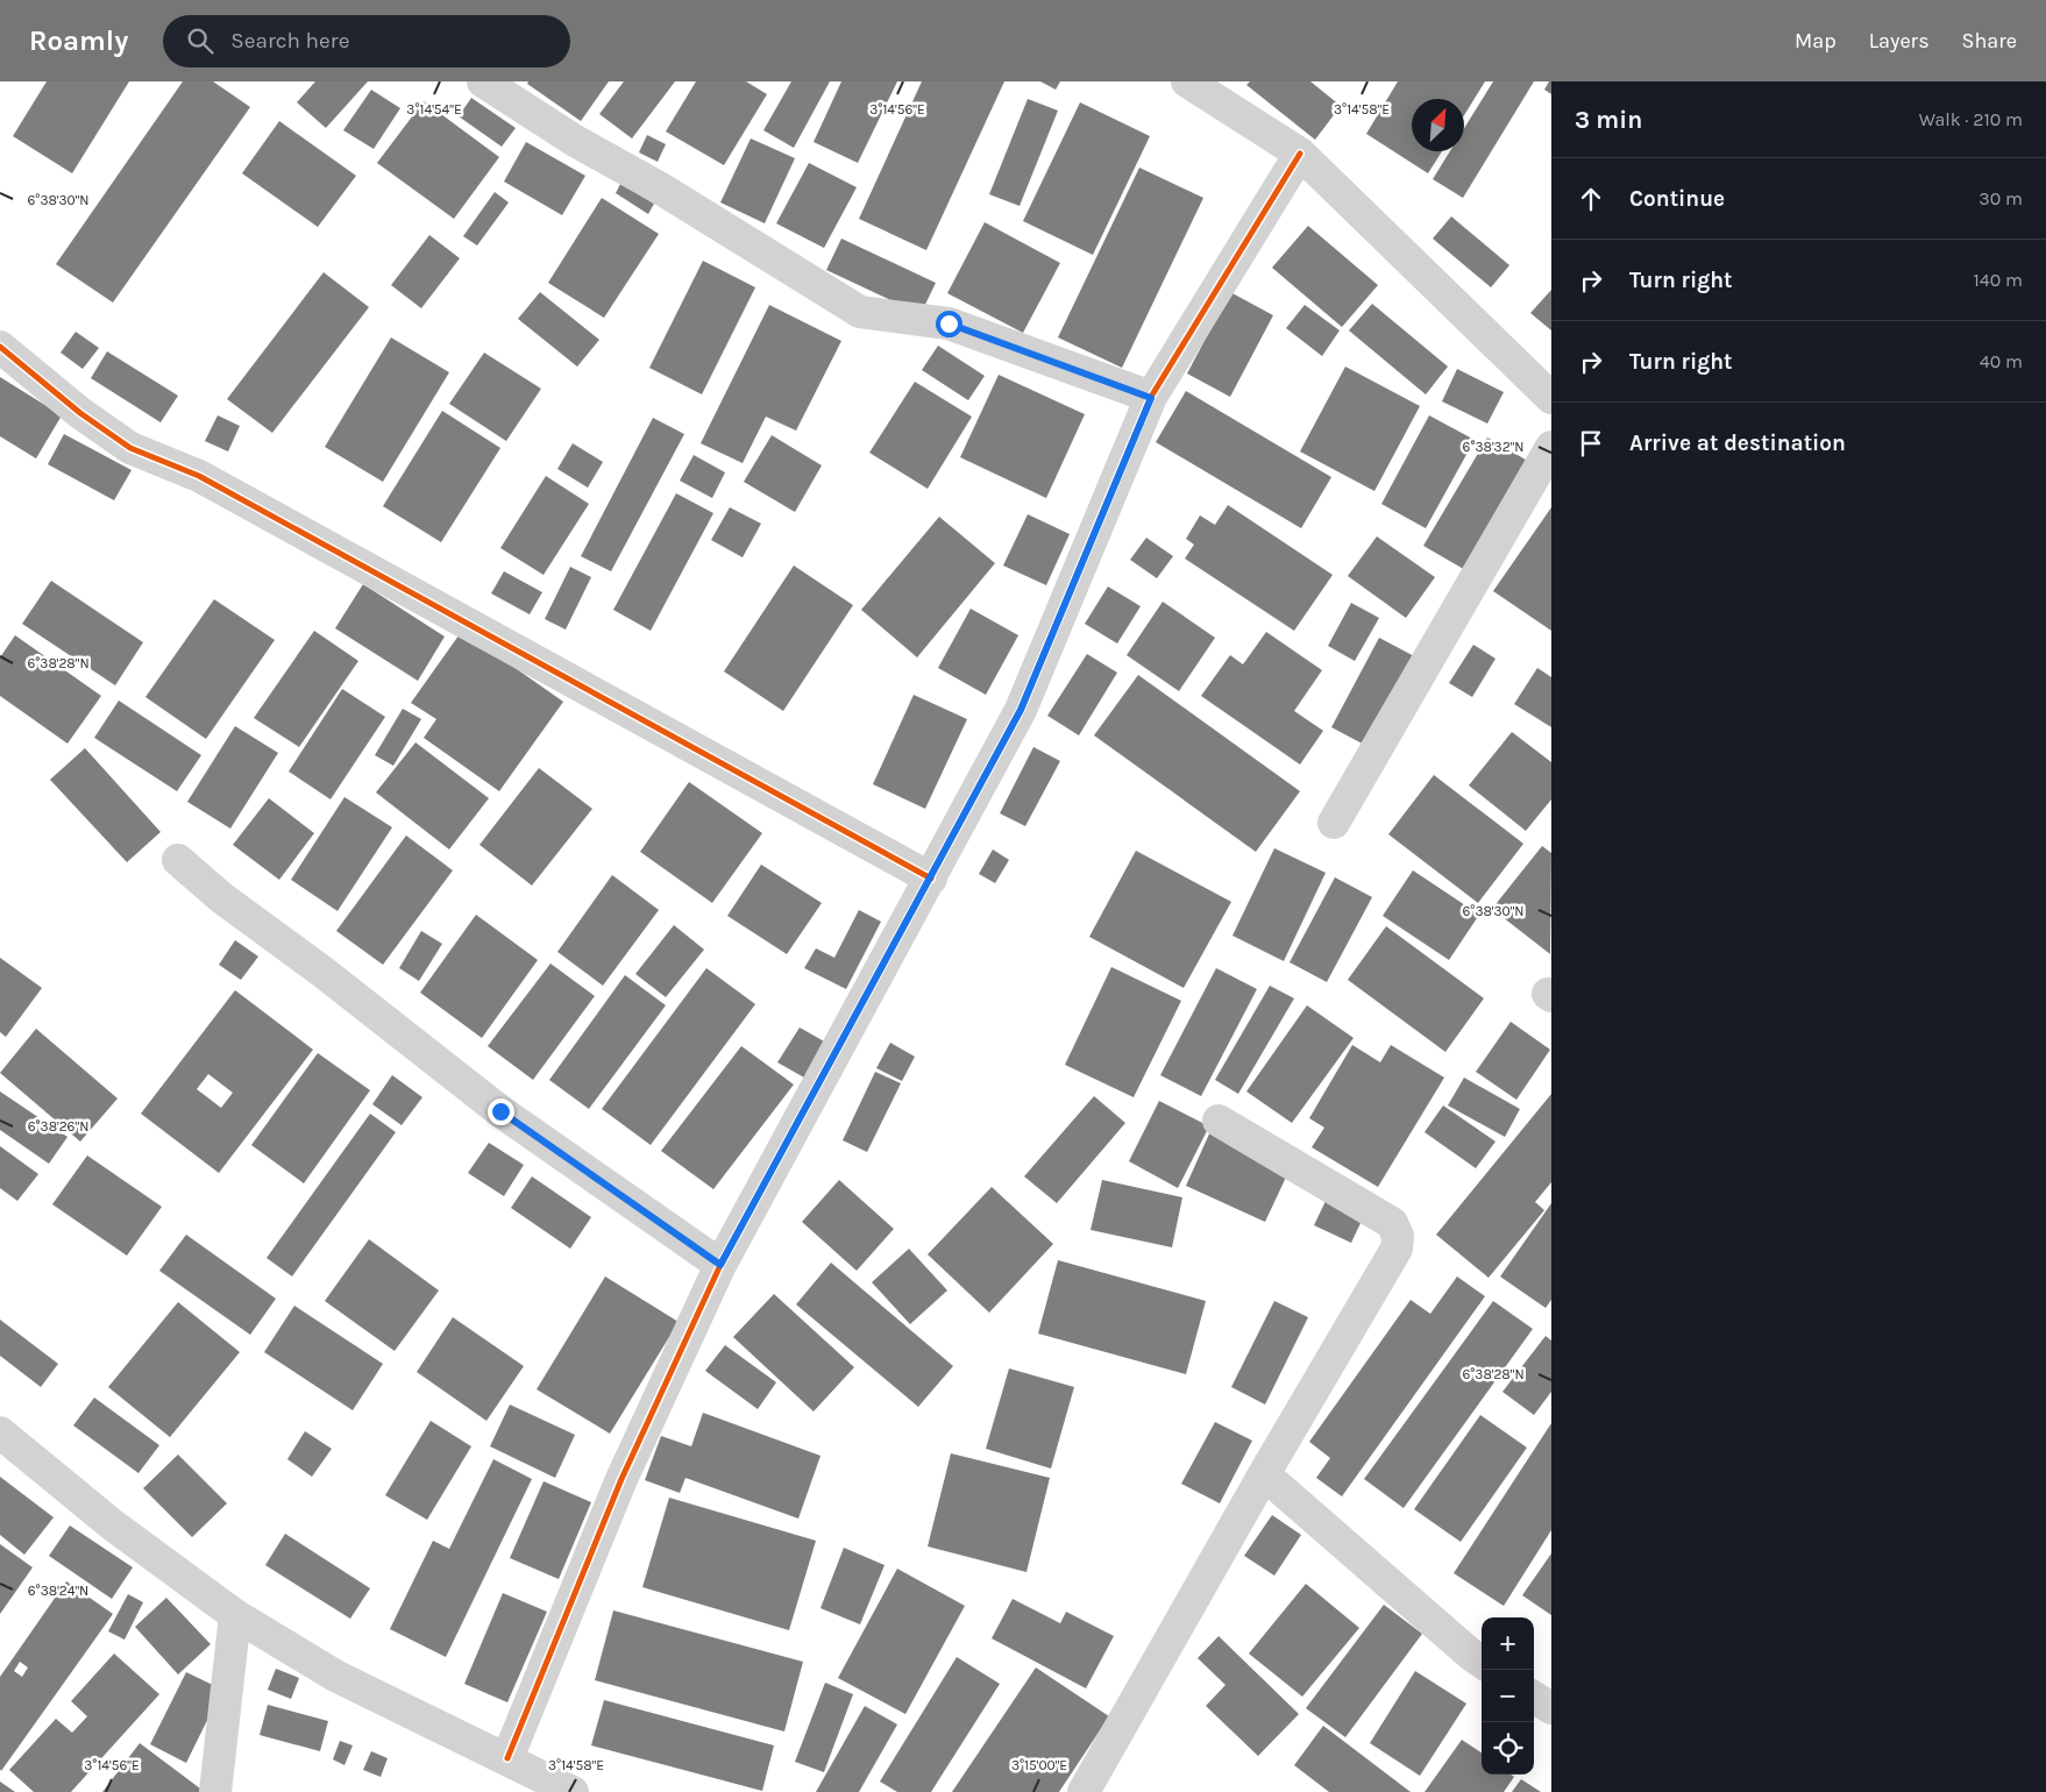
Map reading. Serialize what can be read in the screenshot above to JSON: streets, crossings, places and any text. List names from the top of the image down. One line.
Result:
{"north":"top right","page":{"header":"Roamly","search":"Search here","nav":["Map","Layers","Share"],"heading":["3 min","Walk · 210 m"],"list":[["Continue","30 m"],["Turn right","140 m"],["Turn right","40 m"],"Arrive at destination"],"map_buttons":["+","−"]},"coordinates":["3°14'54\"E","3°14'56\"E","3°14'58\"E","6°38'30\"N","6°38'32\"N","6°38'28\"N","6°38'26\"N","6°38'24\"N","3°15'00\"E"]}
